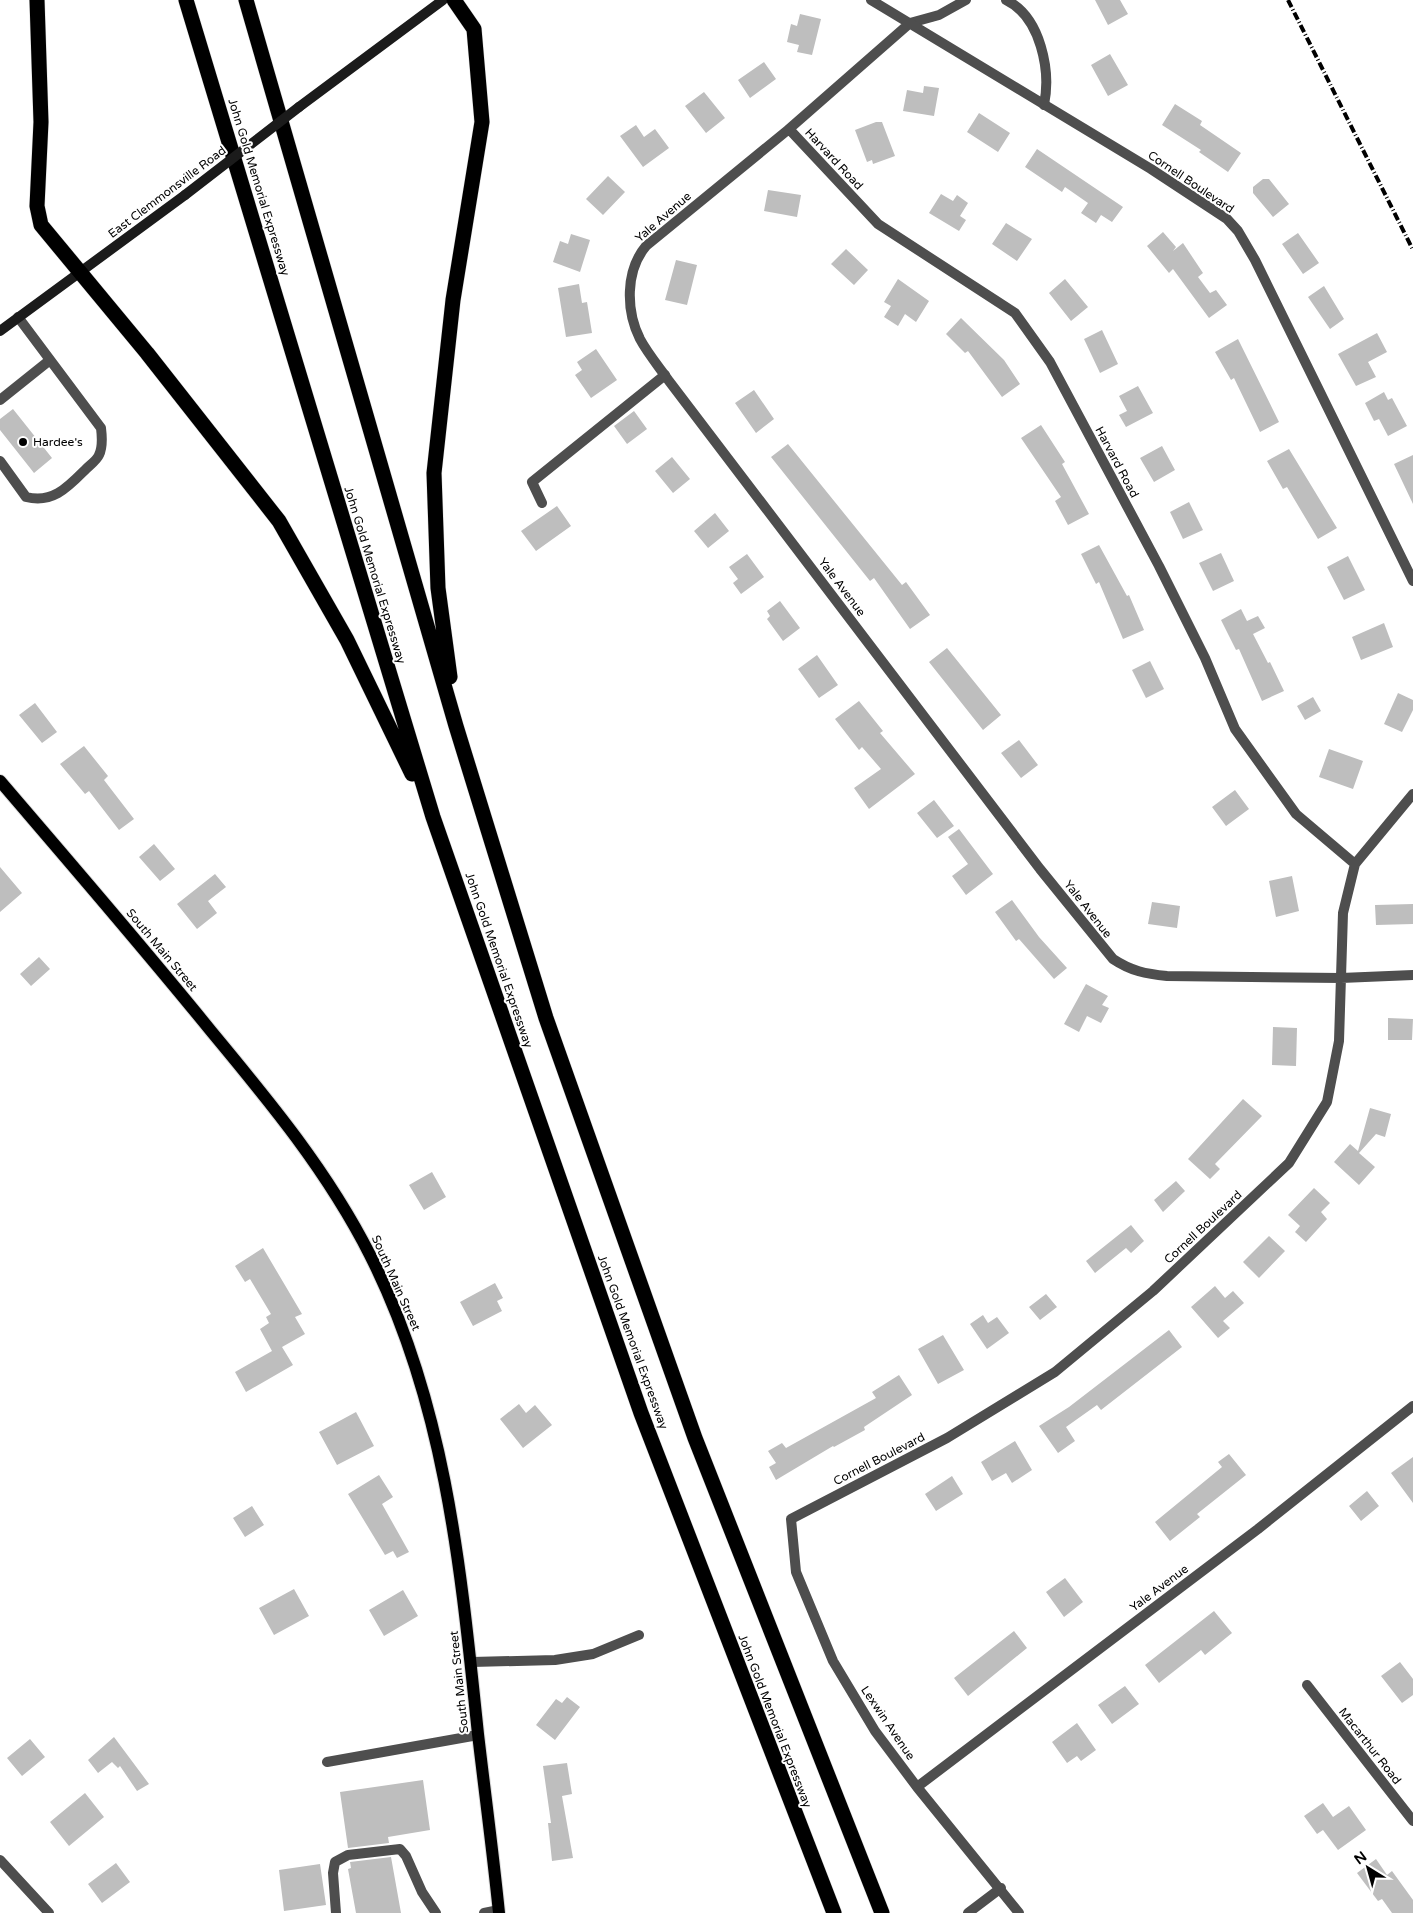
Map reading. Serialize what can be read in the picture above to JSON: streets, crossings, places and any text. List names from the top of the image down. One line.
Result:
{"streets":{"highway":["John Gold Memorial Expressway"],"main road":["East Clemmonsville Road","South Main Street"],"street":["Harvard Road","Cornell Boulevard","Yale Avenue","Lexwin Avenue","Macarthur Road"]},"crossings":[["Harvard Road","Cornell Boulevard"],["Harvard Road","Yale Avenue"],["Cornell Boulevard","Yale Avenue"],["Cornell Boulevard","Lexwin Avenue"],["Yale Avenue","Lexwin Avenue"]],"places":["Hardee's"],"north":"top left"}
